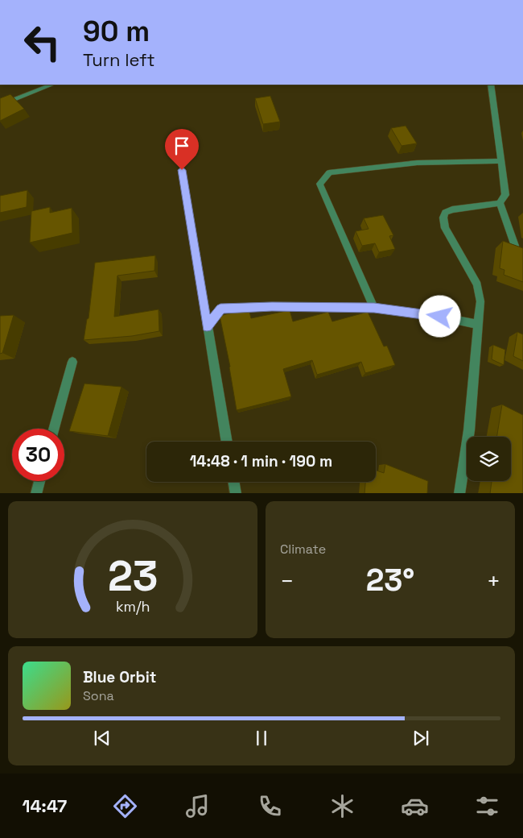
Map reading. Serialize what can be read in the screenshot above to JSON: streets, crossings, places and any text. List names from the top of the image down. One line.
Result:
{"page":{"turn":["90 m","Turn left"],"limit":"30","trip":"14:48 · 1 min · 190 m","tile":"Climate","heat":["−","23°","+"],"song":["Blue Orbit","Sona"],"tabs":"14:47","gauge":["23","km/h"]}}
